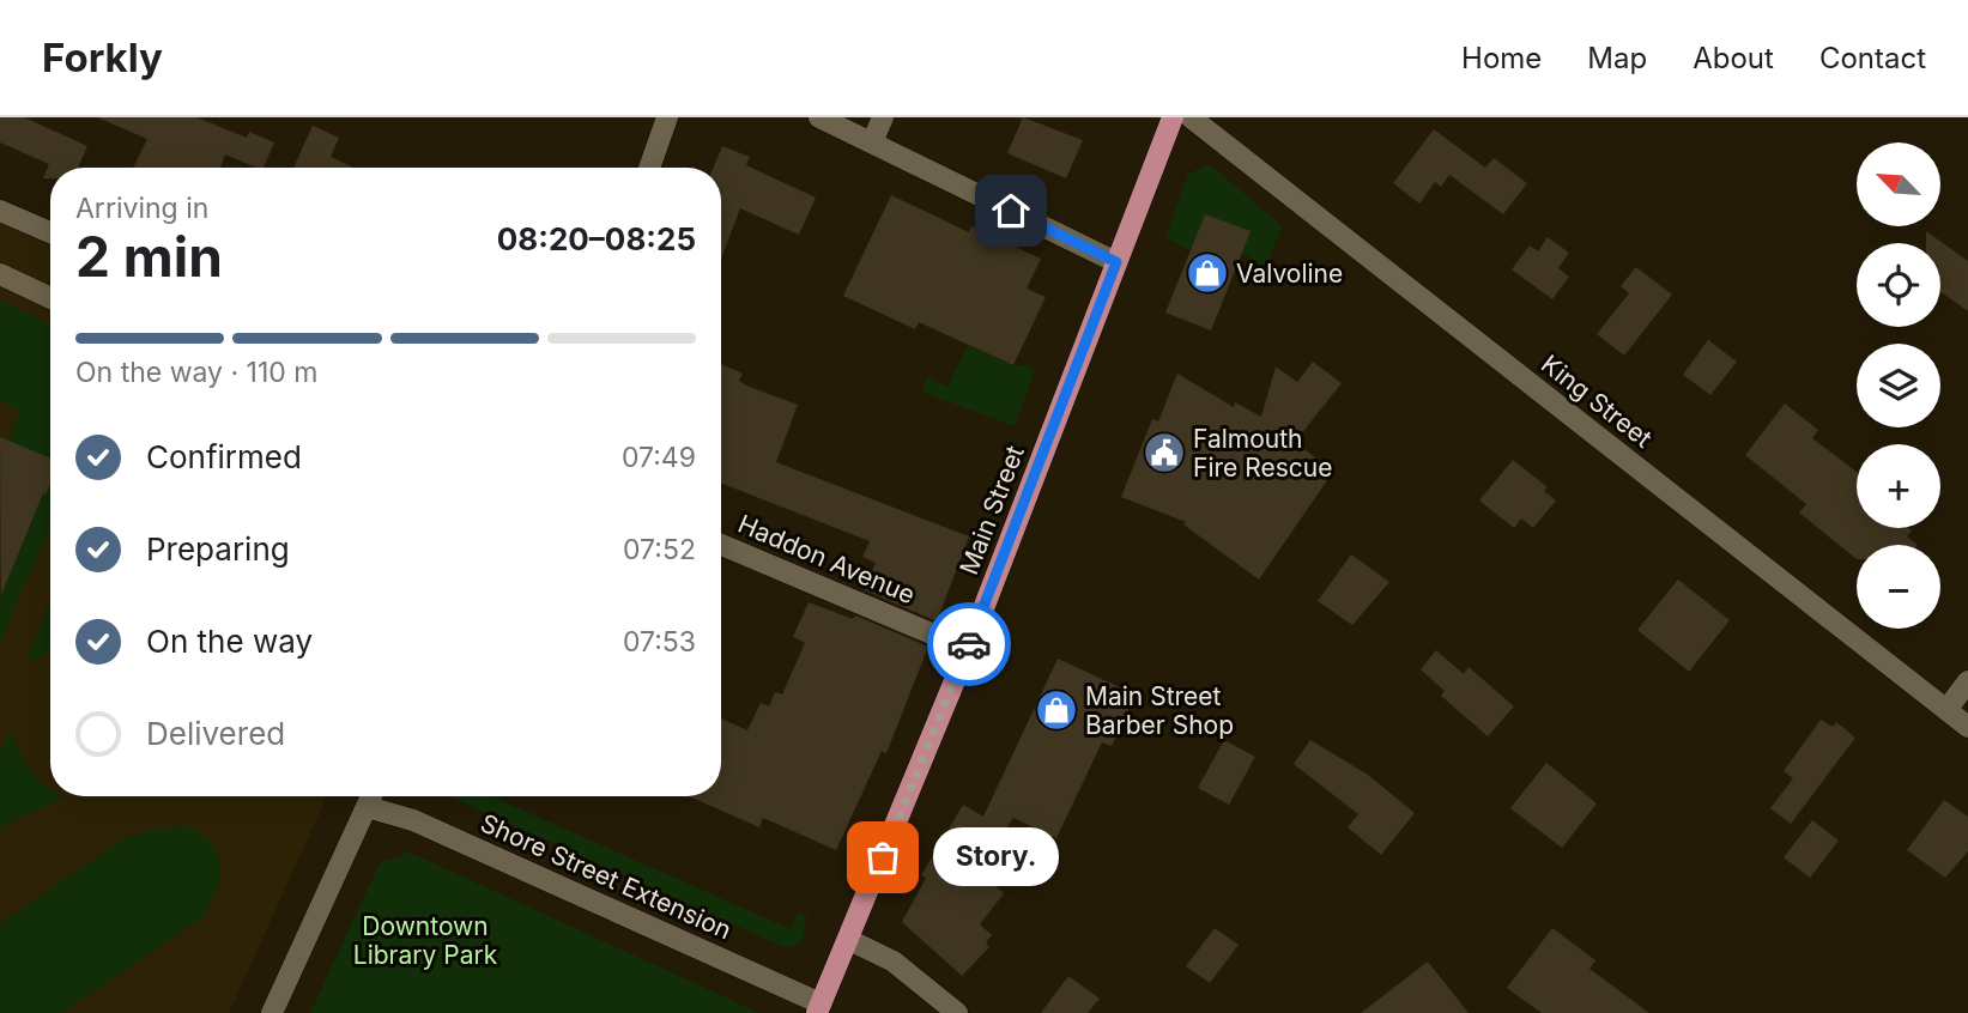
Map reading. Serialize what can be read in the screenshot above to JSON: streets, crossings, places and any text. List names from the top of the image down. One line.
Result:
{"streets":{"main road":["Main Street"],"street":["King Street","Haddon Avenue","Shore Street Extension"]},"crossings":[["Main Street","Haddon Avenue"],["Main Street","Shore Street Extension"]],"parks":["Downtown Library Park"],"places":{"shop":["Valvoline","Main Street Barber Shop"],"public building":["Falmouth Fire Rescue"],"other":["Story."]},"north":"top left","page":{"header":"Forkly","nav":["Home","Map","About","Contact"],"map_buttons":["+","−"],"heading":["2 min","Arriving in","08:20–08:25"],"bar":"On the way · 110 m","list":[["Confirmed","07:49"],["Preparing","07:52"],["On the way","07:53"],"Delivered"],"bubble":"Story."}}
